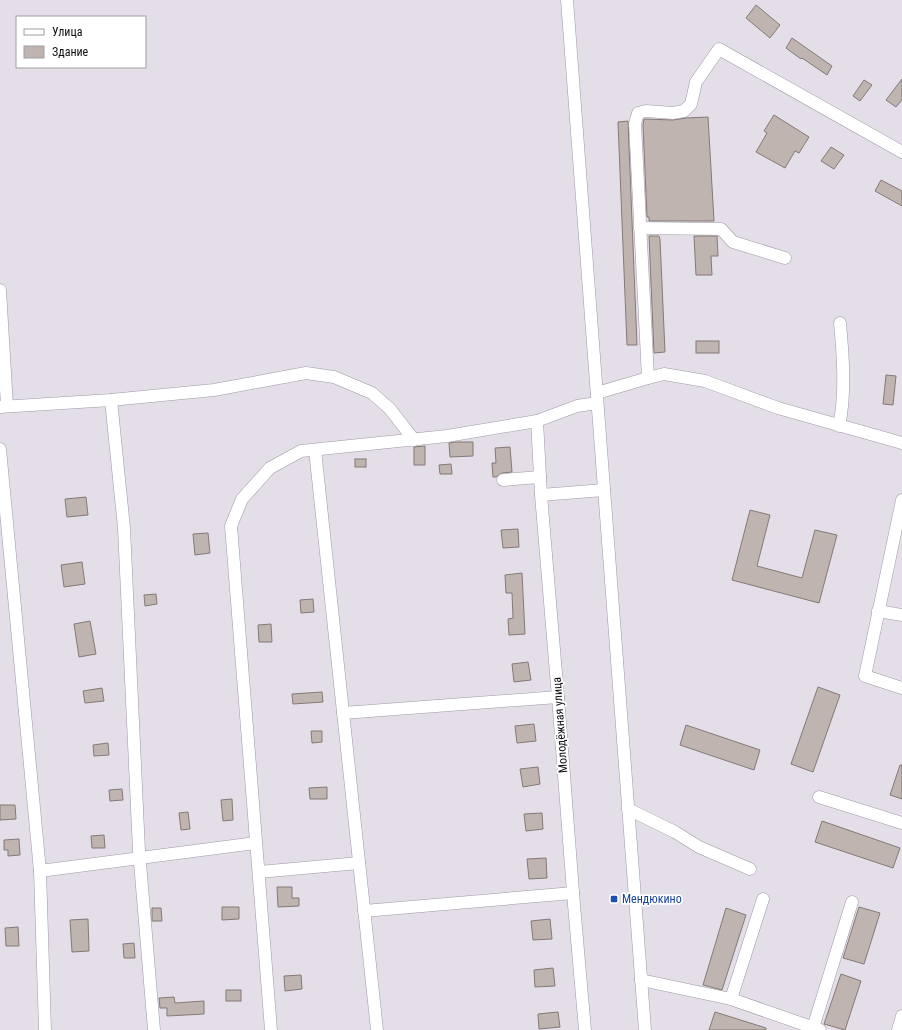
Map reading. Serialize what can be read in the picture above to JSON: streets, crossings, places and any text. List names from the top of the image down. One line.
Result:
{"streets":{"street":["Молодёжная улица"]},"places":{"transit":["Мендюкино"]},"legend":["Улица","Здание"]}
